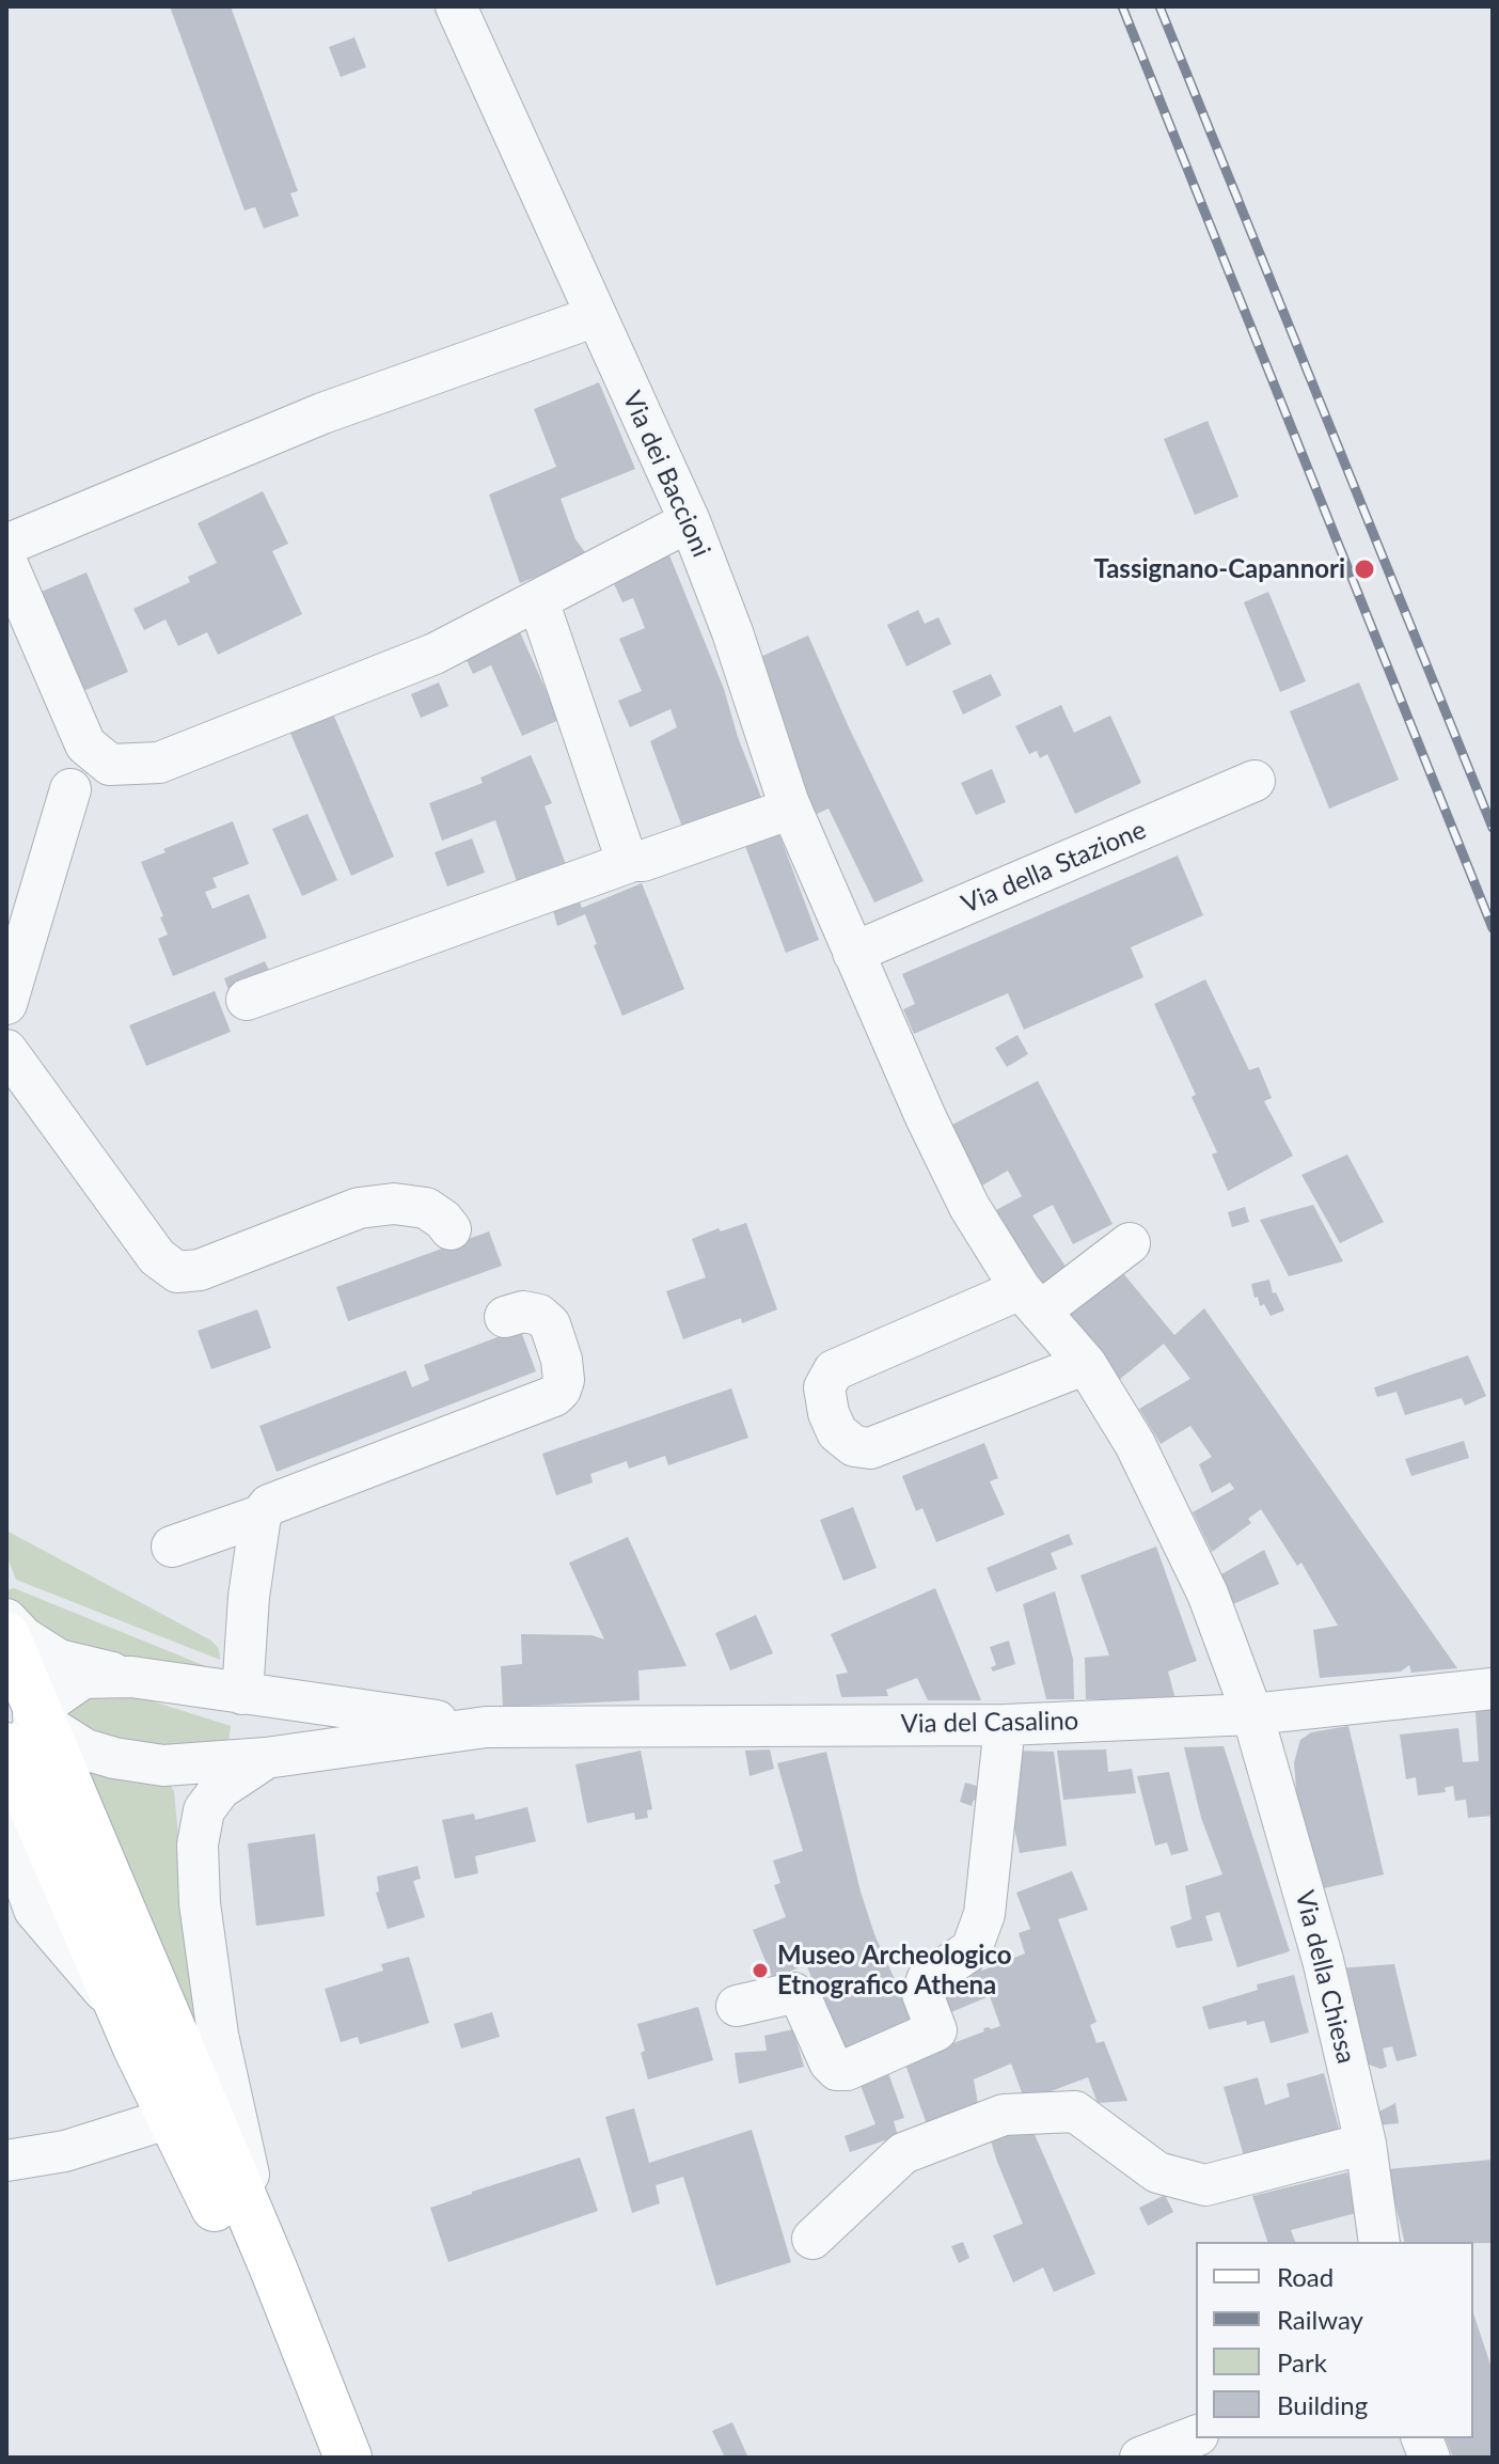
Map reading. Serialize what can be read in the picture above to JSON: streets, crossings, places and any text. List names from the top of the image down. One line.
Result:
{"streets":{"street":["Via dei Baccioni","Via della Stazione","Via del Casalino","Via della Chiesa"]},"crossings":[["Via dei Baccioni","Via della Stazione"],["Via dei Baccioni","Via della Chiesa"],["Via del Casalino","Via della Chiesa"]],"places":["Tassignano-Capannori","Museo Archeologico Etnografico Athena"],"legend":["Road","Railway","Park","Building"]}
